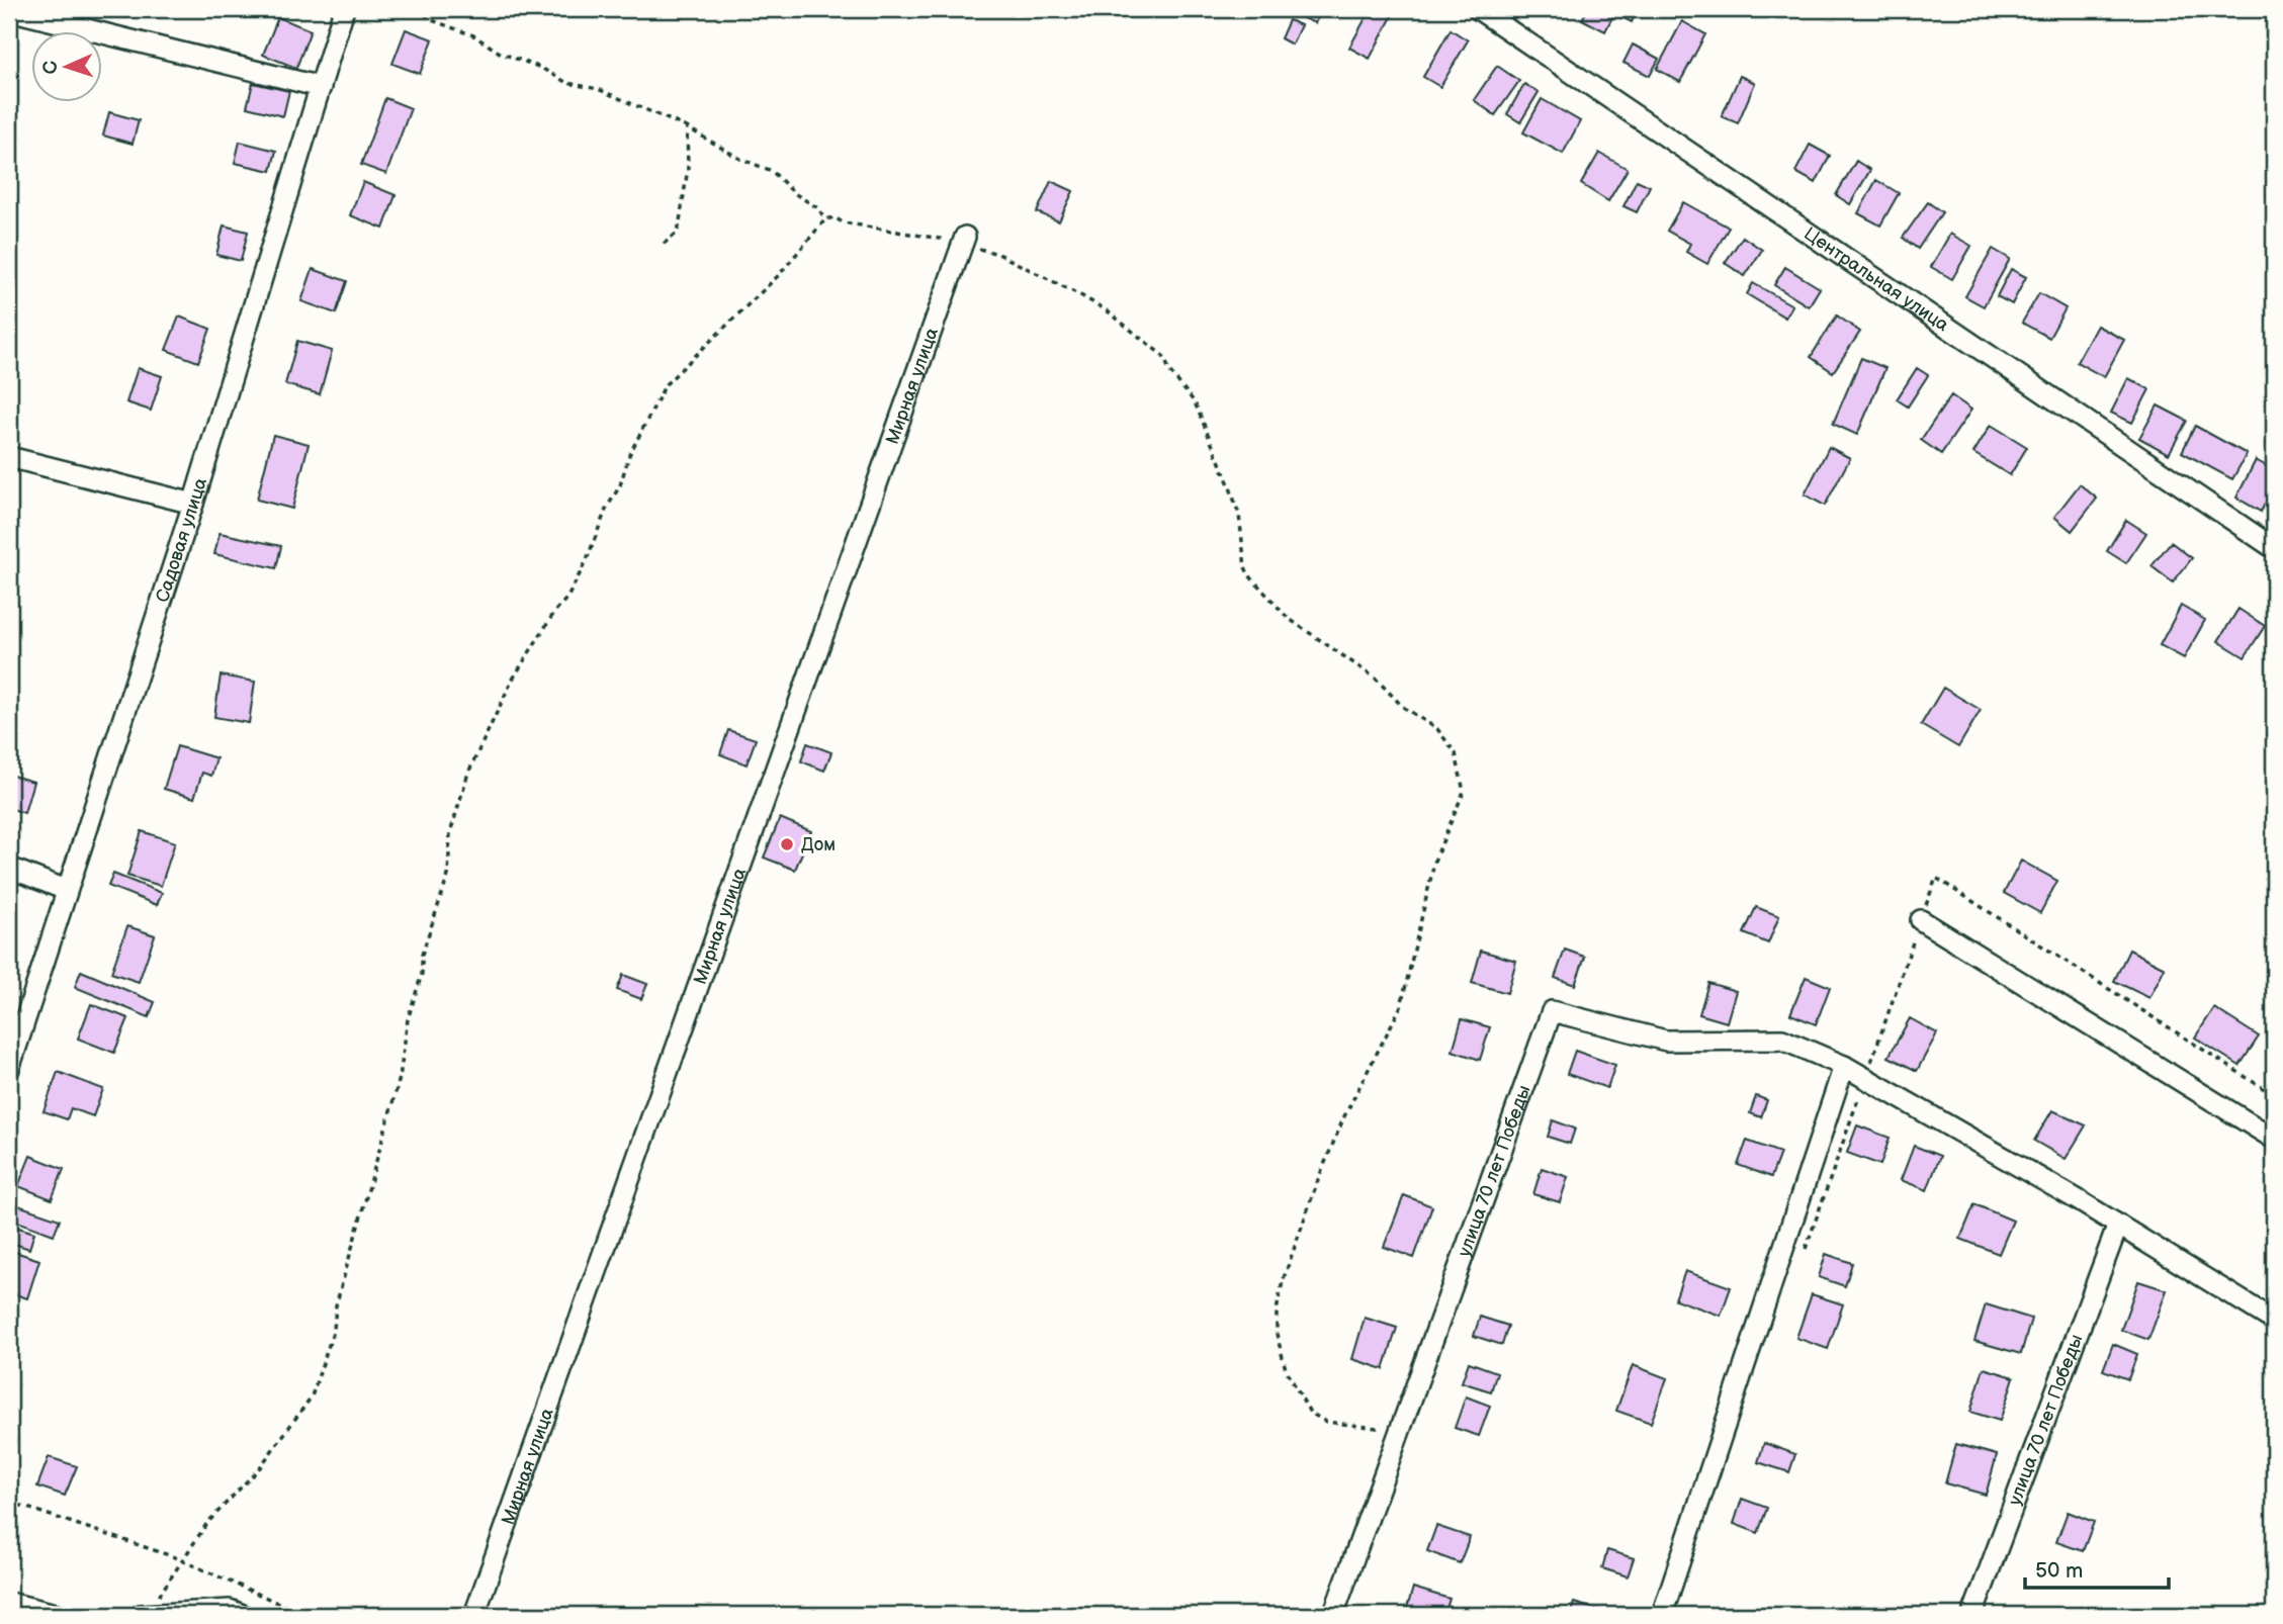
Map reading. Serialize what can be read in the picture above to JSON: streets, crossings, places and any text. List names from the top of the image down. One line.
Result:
{"streets":{"street":["Центральная улица","Мирная улица","Садовая улица","улица 70 лет Победы"]},"places":["Дом"],"scale_bar":"50 m","north":"left"}
